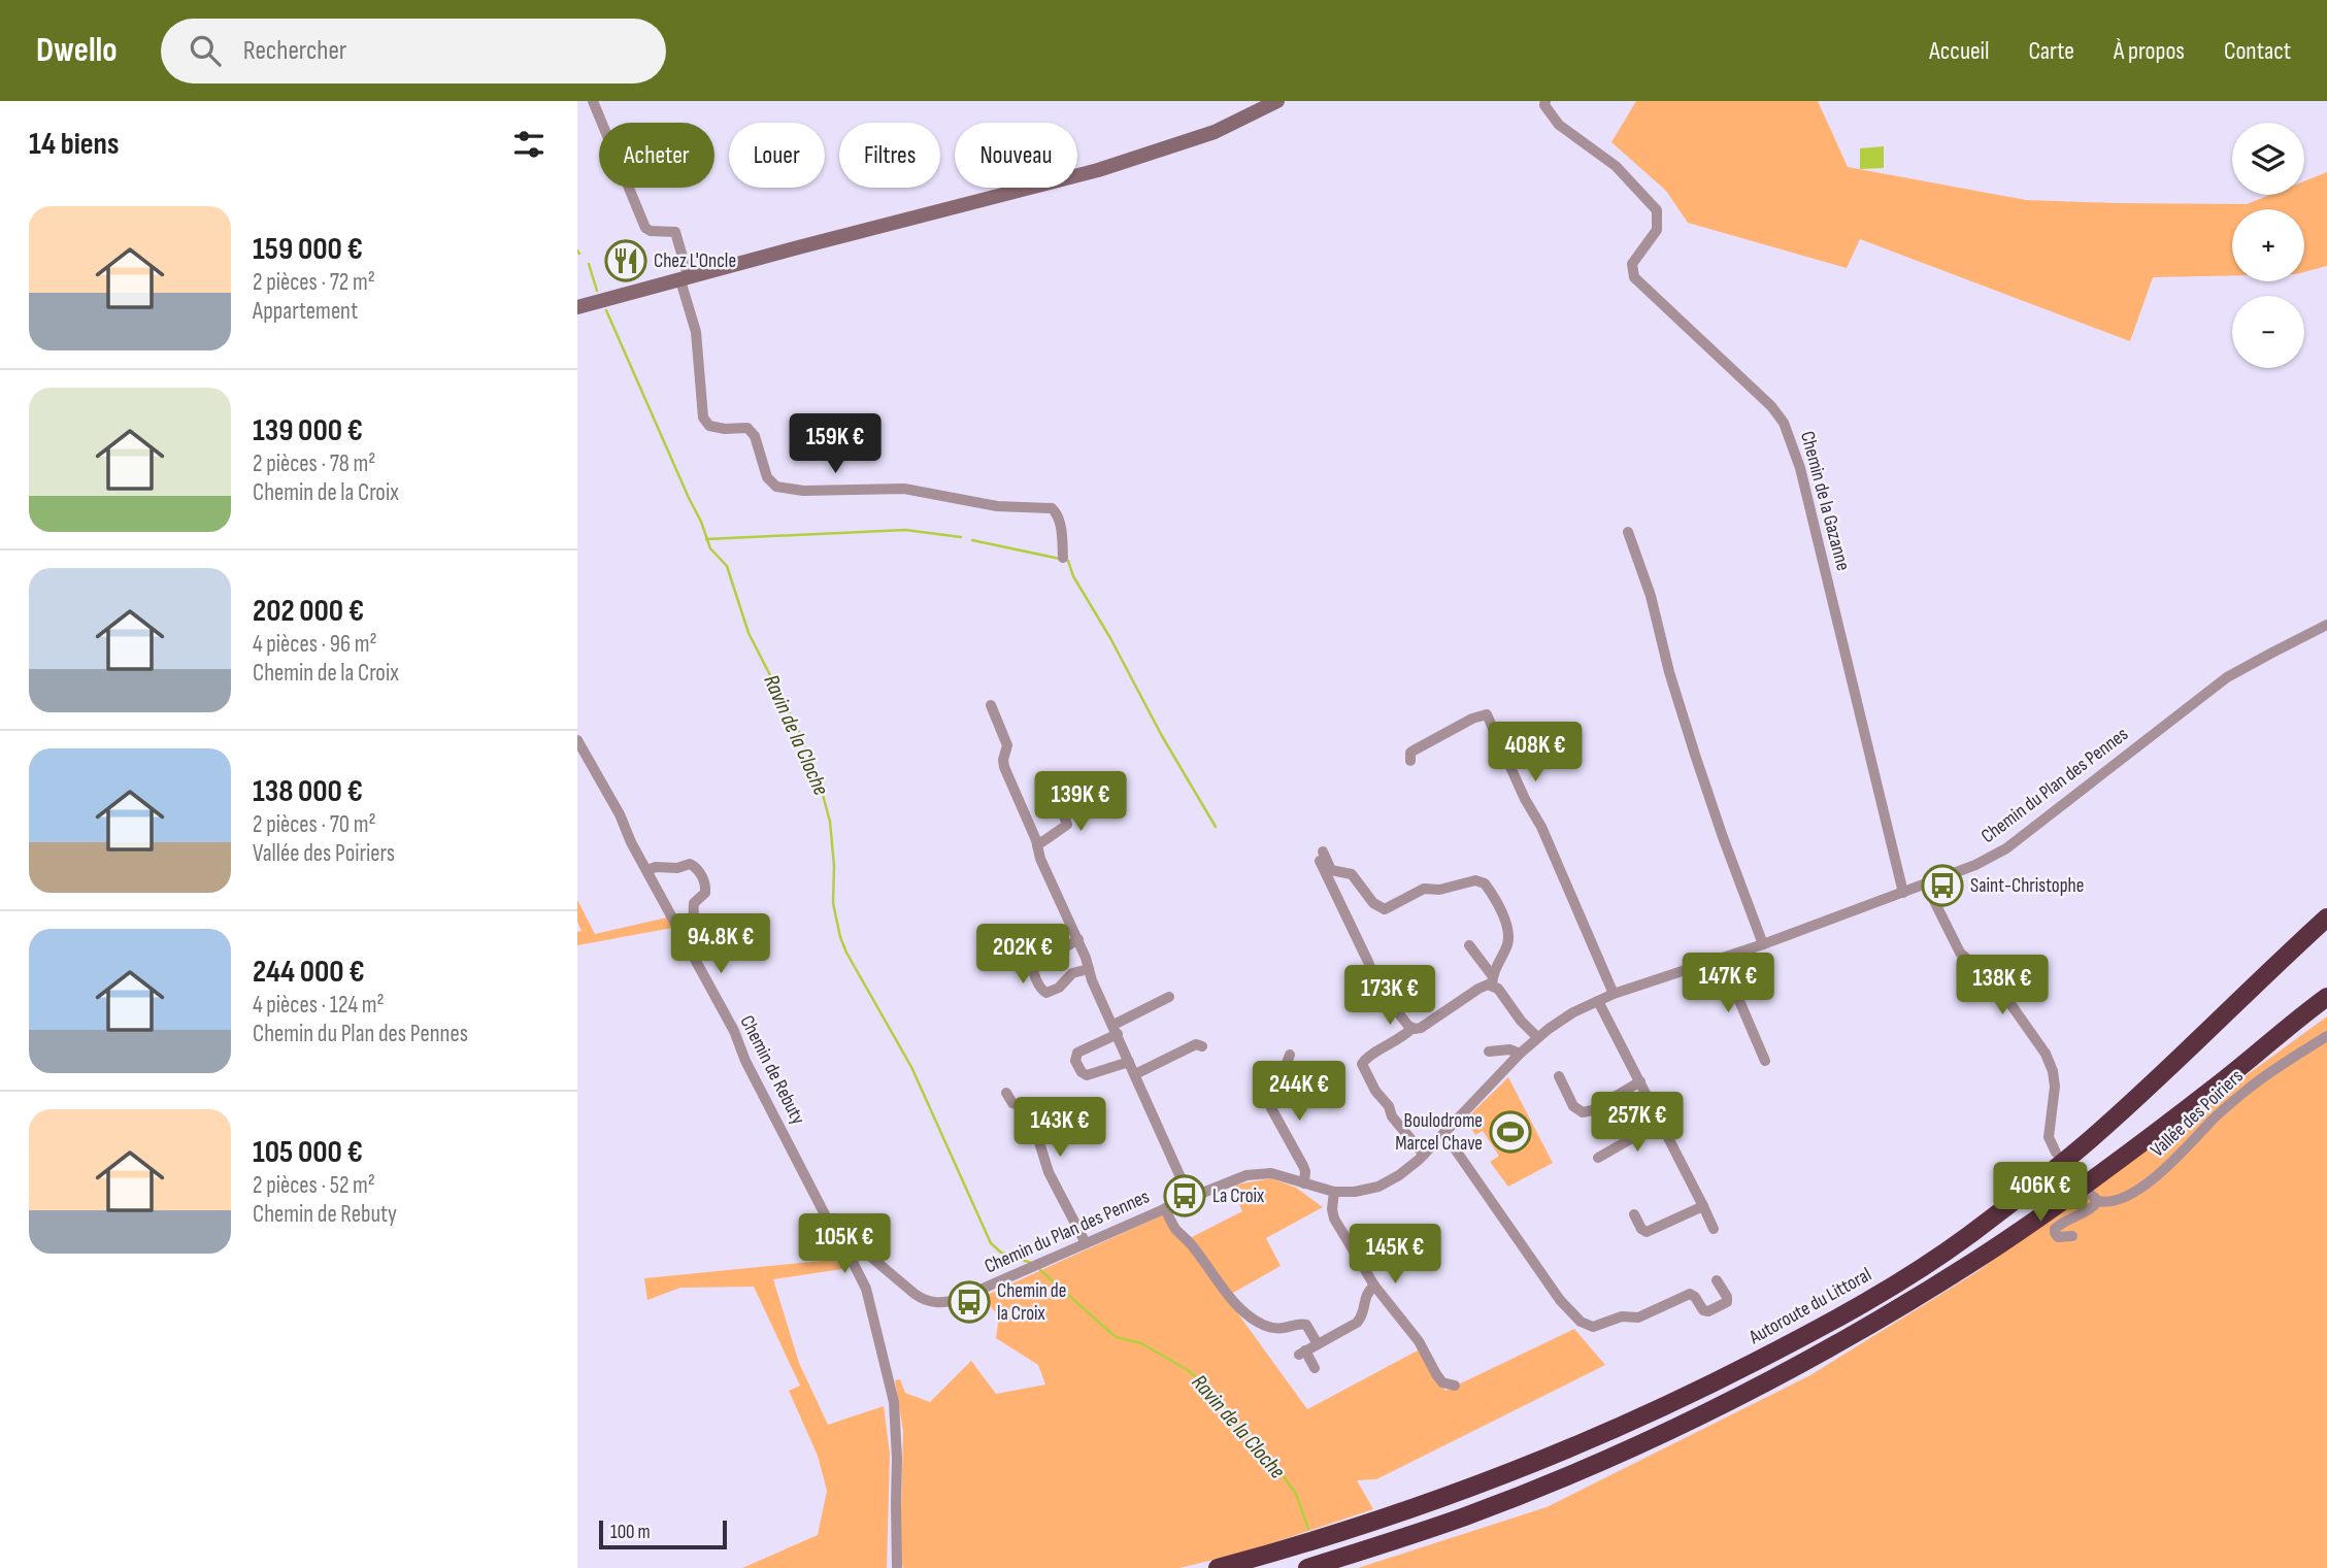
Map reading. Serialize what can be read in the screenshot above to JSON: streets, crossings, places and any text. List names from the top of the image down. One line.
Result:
{"streets":{"highway":["Autoroute du Littoral"],"street":["Chemin de la Gazanne","Chemin du Plan des Pennes","Chemin de Rebuty","Vallée des Poiriers"]},"crossings":[["Chemin de la Gazanne","Chemin du Plan des Pennes"],["Chemin du Plan des Pennes","Chemin de Rebuty"]],"water":["Ravin de la Cloche"],"places":{"restaurant":["Chez L'Oncle"],"bus stop":["Saint-Christophe","La Croix","Chemin de la Croix"],"sports":["Boulodrome Marcel Chave"]},"scale_bar":"100 m","page":{"header":"Dwello","search":"Rechercher","nav":["Accueil","Carte","À propos","Contact"],"heading":"14 biens","map_buttons":["+","−"],"chip":["Acheter","Louer","Filtres","Nouveau"],"list":[{"name":"159 000 €","note":"2 pièces · 72 m² · Appartement"},{"name":"139 000 €","note":"2 pièces · 78 m² · Chemin de la Croix"},{"name":"202 000 €","note":"4 pièces · 96 m² · Chemin de la Croix"},{"name":"138 000 €","note":"2 pièces · 70 m² · Vallée des Poiriers"},{"name":"244 000 €","note":"4 pièces · 124 m² · Chemin du Plan des Pennes"},{"name":"105 000 €","note":"2 pièces · 52 m² · Chemin de Rebuty"}],"price":["159K €","408K €","139K €","94.8K €","202K €","147K €","138K €","173K €","244K €","257K €","143K €","406K €","105K €","145K €"],"scale":"100 m"}}
